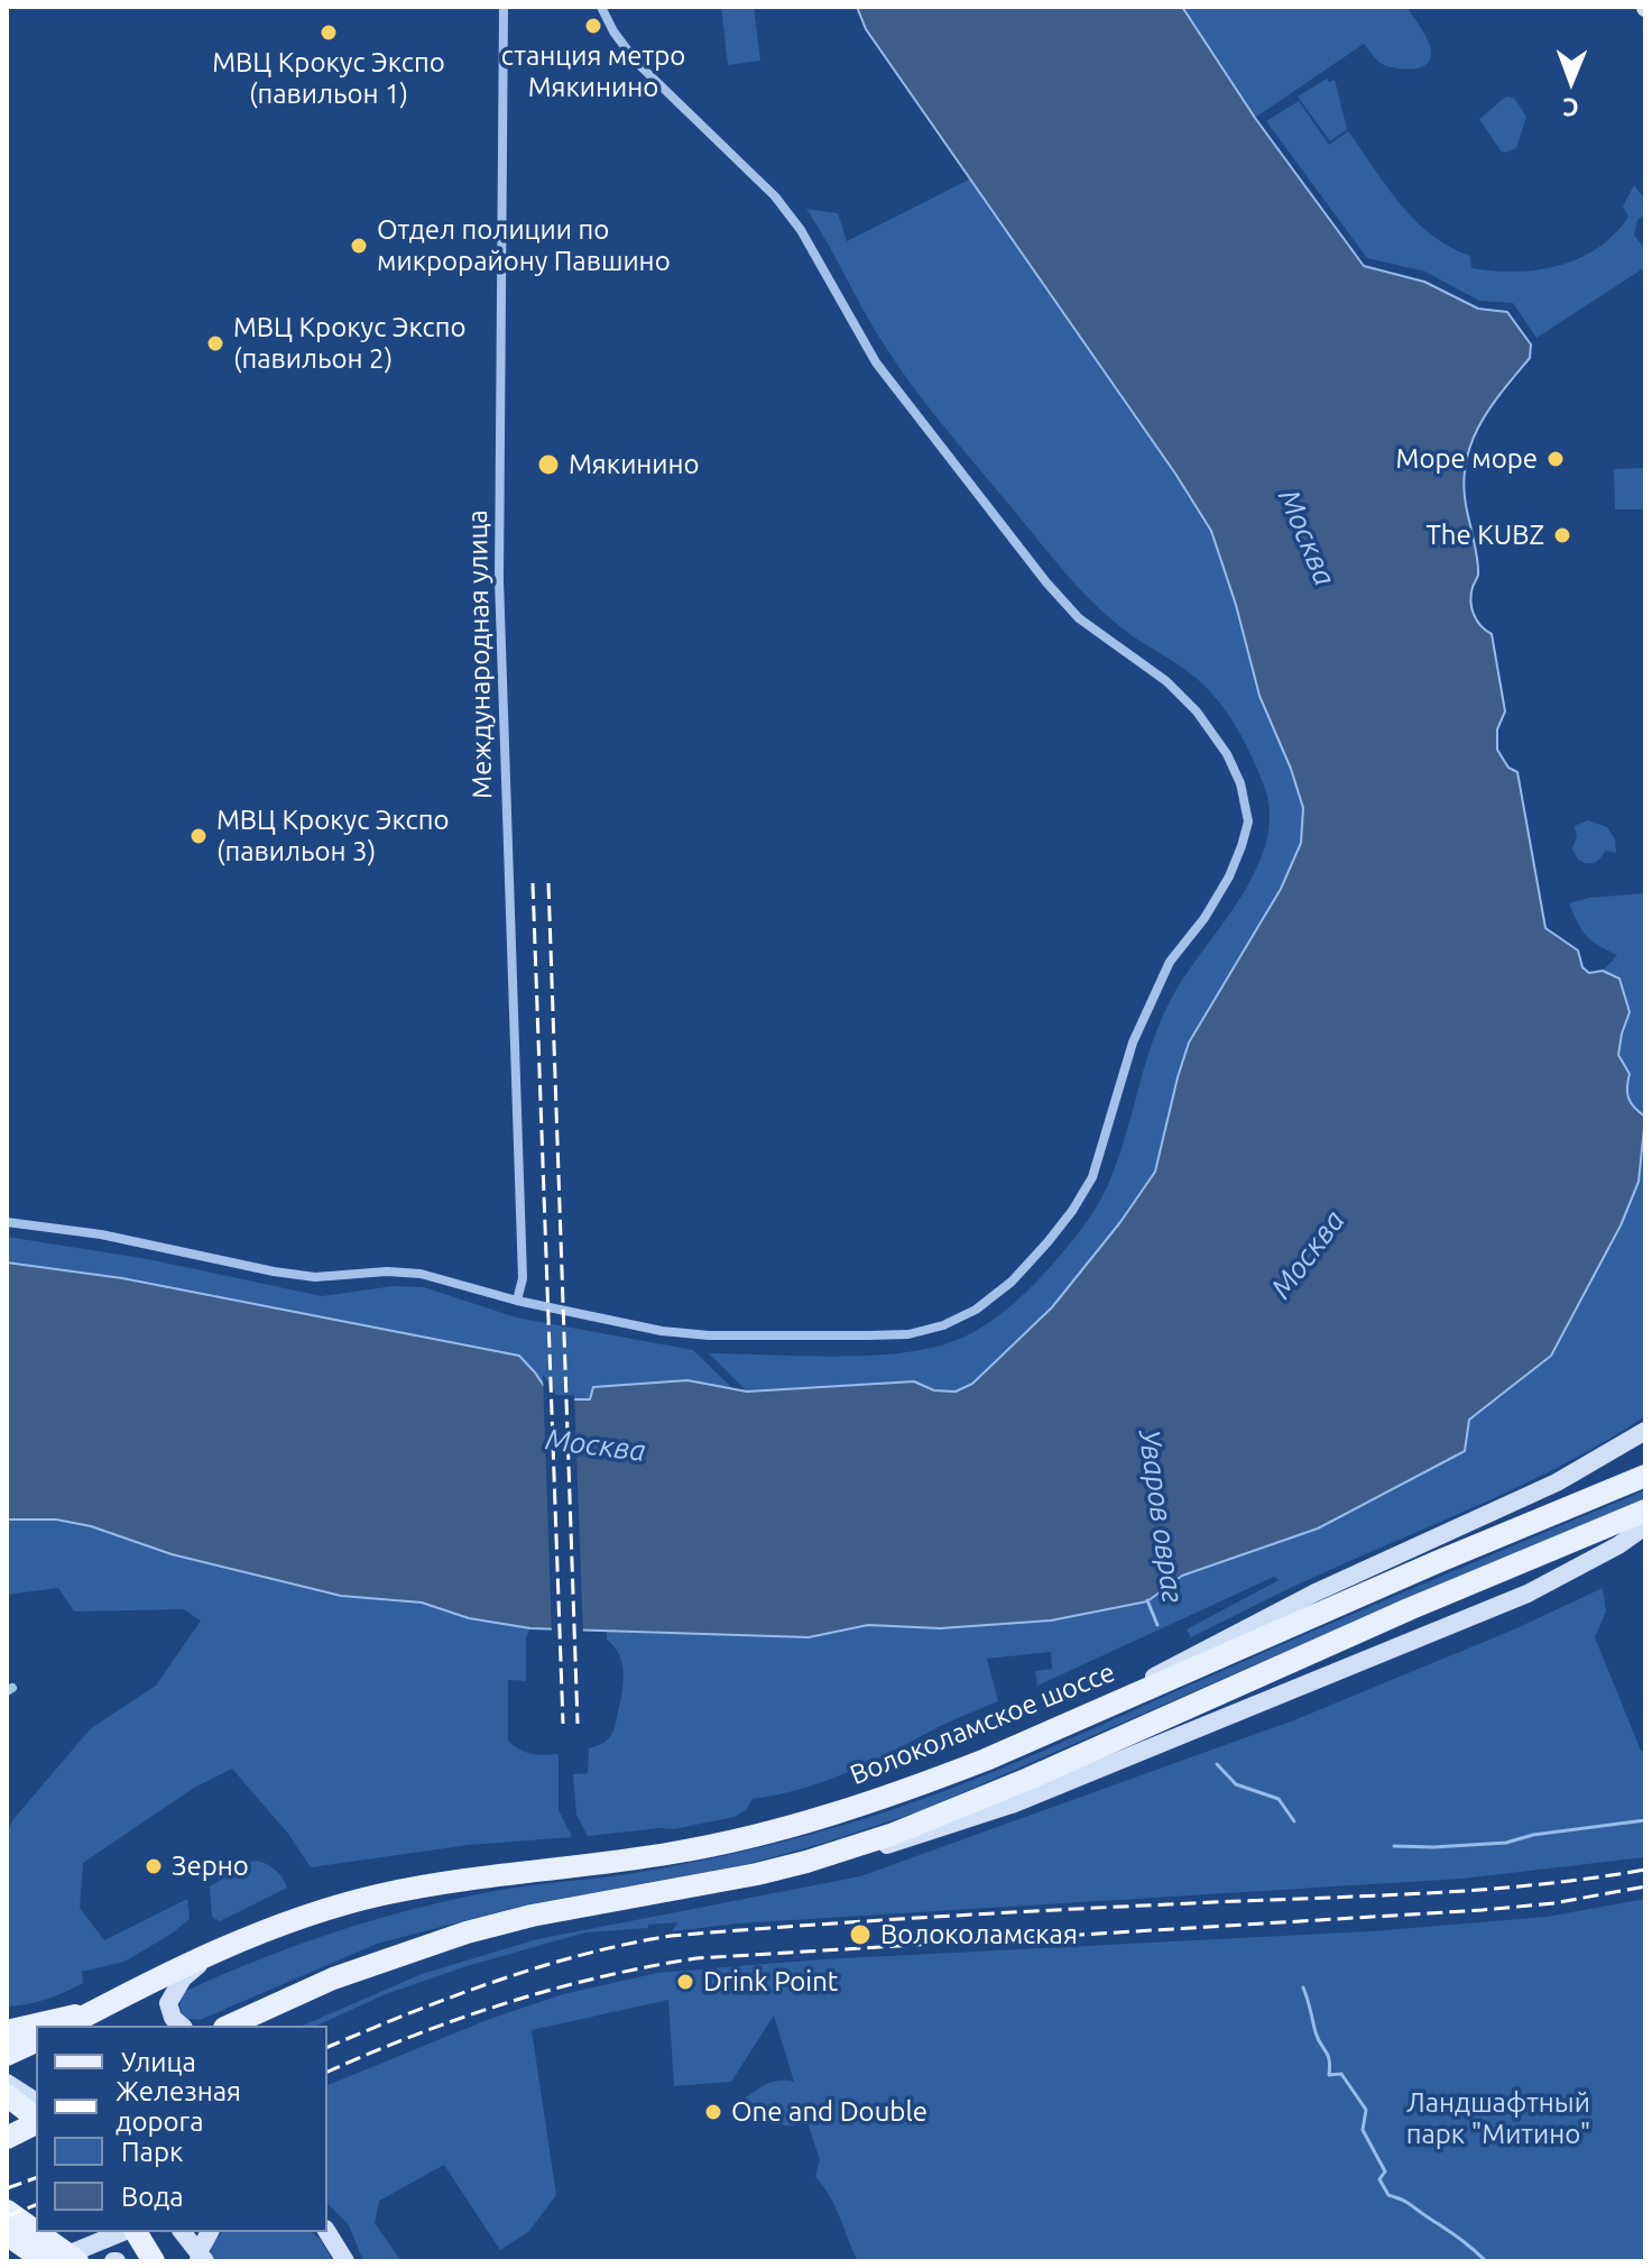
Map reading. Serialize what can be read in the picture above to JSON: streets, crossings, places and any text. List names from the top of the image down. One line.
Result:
{"streets":{"main road":["Волоколамское шоссе"],"street":["Международная улица"]},"water":["Москва","Уваров овраг"],"parks":["Ландшафтный парк \"Митино\""],"places":["станция метро Мякинино","МВЦ Крокус Экспо (павильон 1)","Отдел полиции по микрорайону Павшино","МВЦ Крокус Экспо (павильон 2)","Море море","Мякинино","The KUBZ","МВЦ Крокус Экспо (павильон 3)","Зерно","Волоколамская","Drink Point","One and Double"],"legend":["Улица","Железная дорога","Парк","Вода"],"north":"bottom"}
